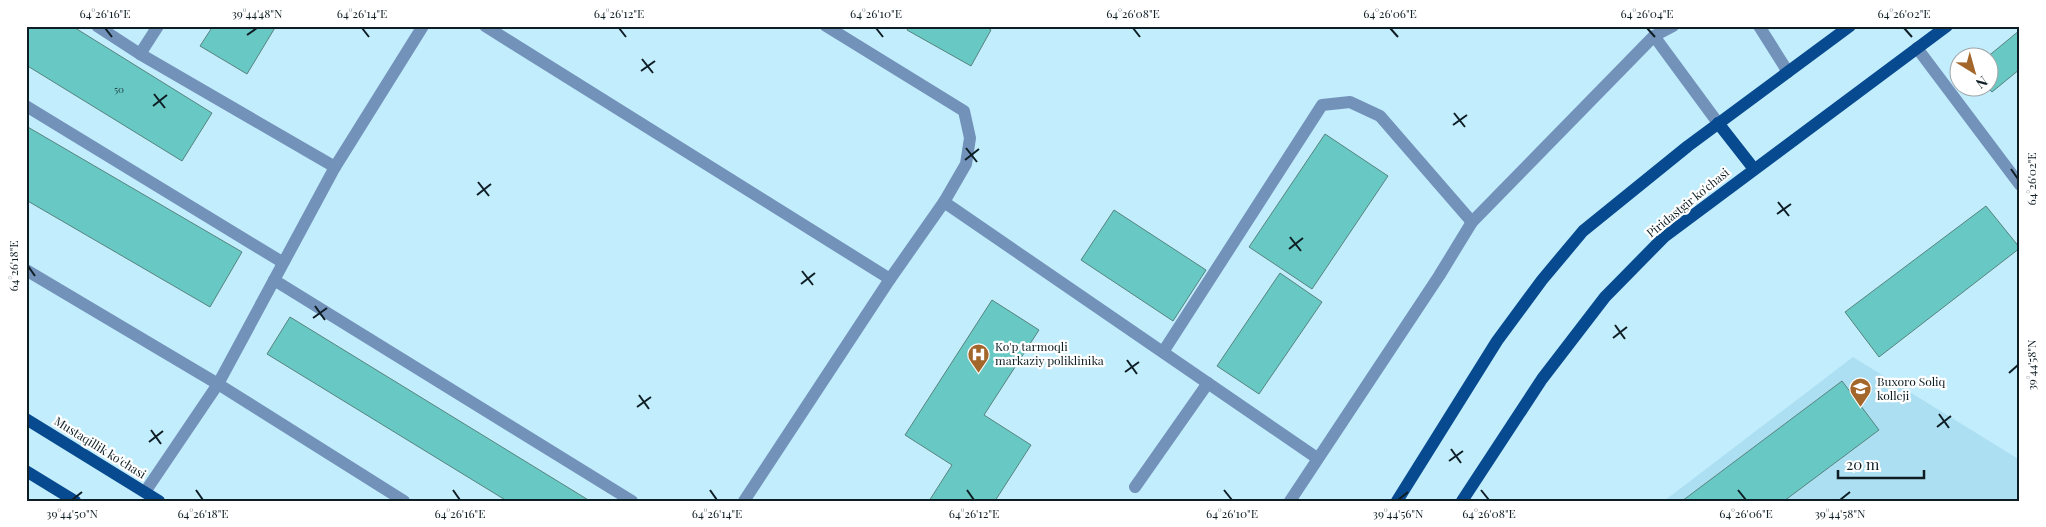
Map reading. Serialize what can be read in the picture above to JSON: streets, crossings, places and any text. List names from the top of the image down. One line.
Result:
{"streets":{"main road":["Piridastgir ko'chasi","Mustaqillik ko'chasi"]},"places":{"hospital":["Ko'p tarmoqli markaziy poliklinika"],"school or university":["Buxoro Soliq kolleji"]},"house_numbers":["50"],"scale_bar":"20 m","north":"bottom right","coordinates":["64°26'16\"E","39°44'48\"N","64°26'14\"E","64°26'12\"E","64°26'10\"E","64°26'08\"E","64°26'06\"E","64°26'04\"E","64°26'02\"E","64°26'18\"E","39°44'58\"N","39°44'50\"N","39°44'56\"N"]}
